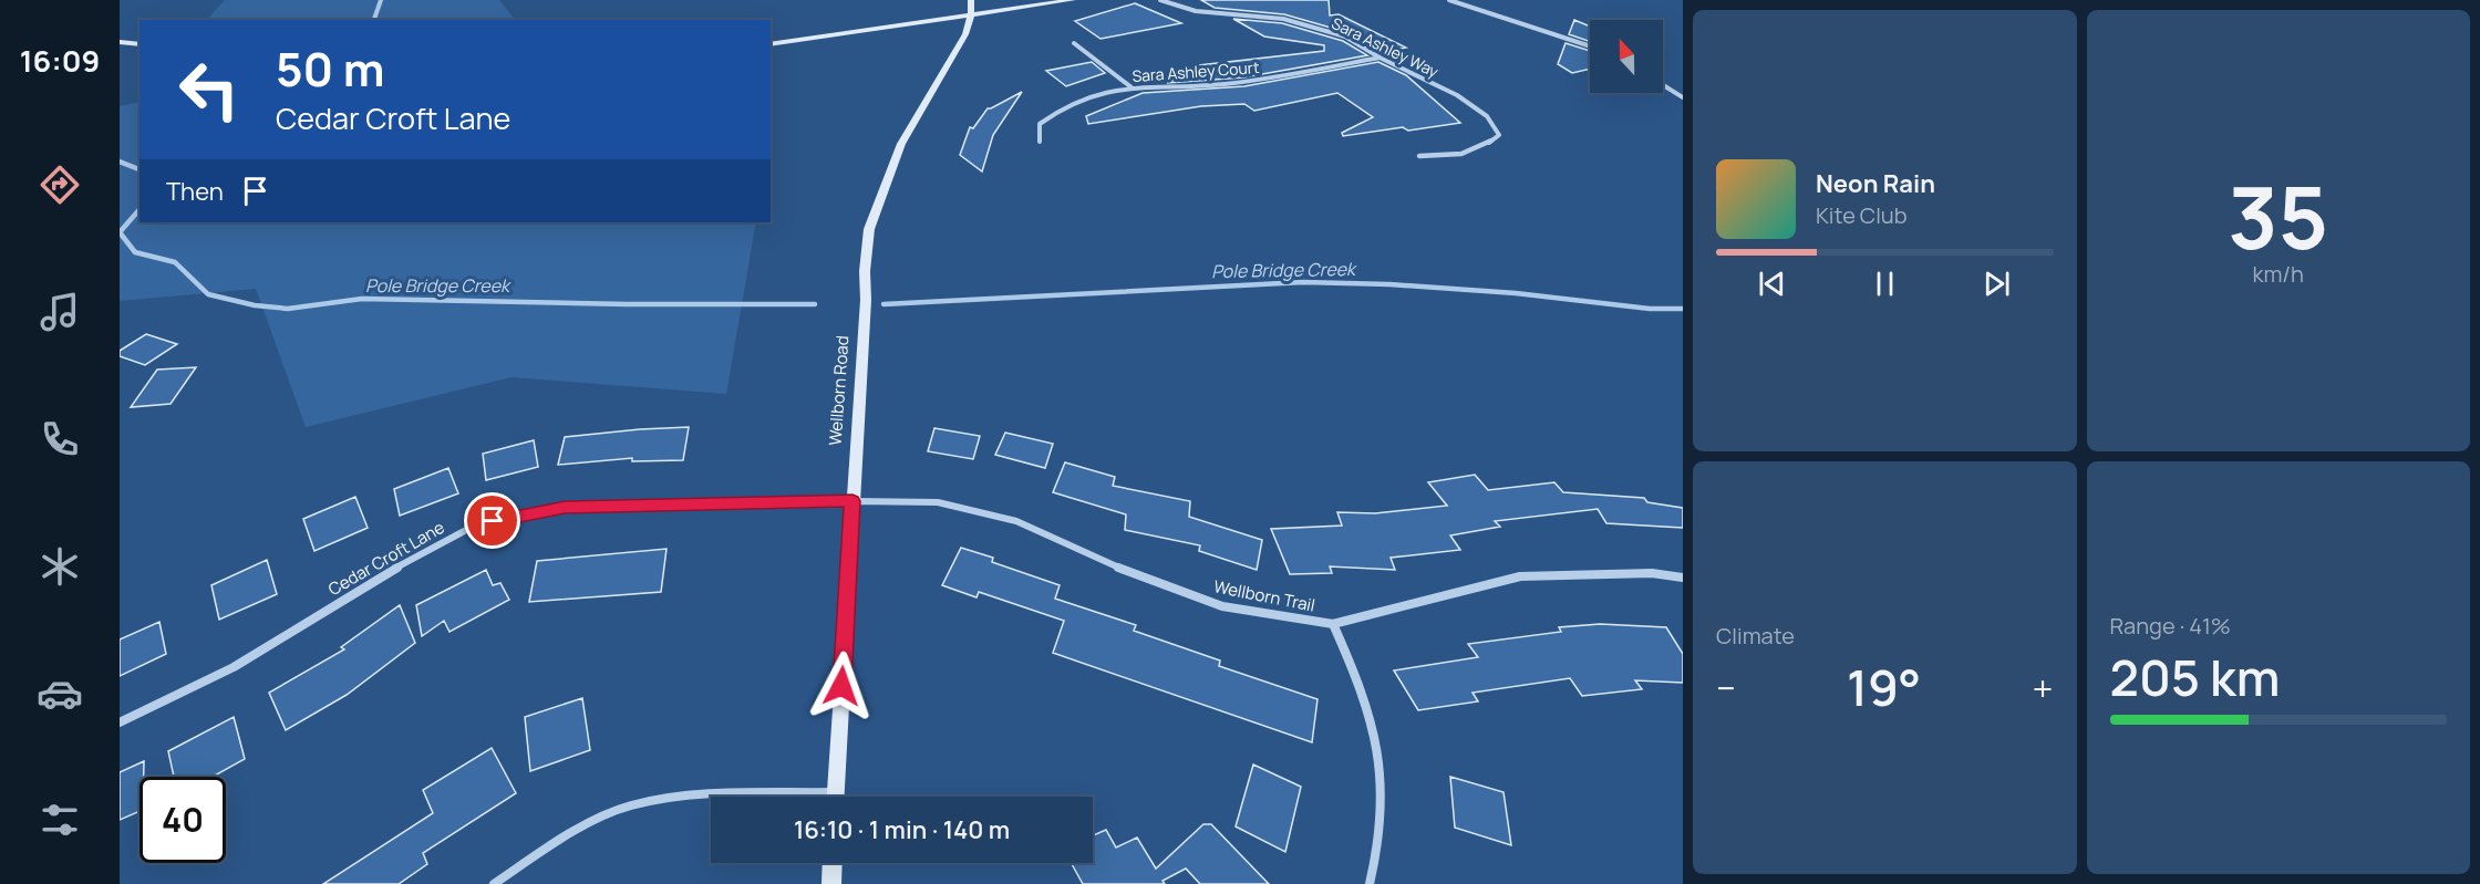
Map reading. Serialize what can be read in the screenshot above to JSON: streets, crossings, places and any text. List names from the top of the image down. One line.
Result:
{"streets":{"street":["Sara Ashley Way","Sara Ashley Court","Wellborn Road","Cedar Croft Lane","Wellborn Trail"]},"crossings":[["Sara Ashley Way","Sara Ashley Court"],["Wellborn Road","Cedar Croft Lane"],["Wellborn Road","Wellborn Trail"],["Cedar Croft Lane","Wellborn Trail"]],"water":["Pole Bridge Creek"],"north":"top","page":{"tabs":"16:09","tile":[["35","km/h"],"Climate",["Range · 41%","205 km"]],"turn":["50 m","Cedar Croft Lane"],"then":"Then","song":["Neon Rain","Kite Club"],"heat":["−","19°","+"],"limit":"40","trip":"16:10 · 1 min · 140 m"}}
